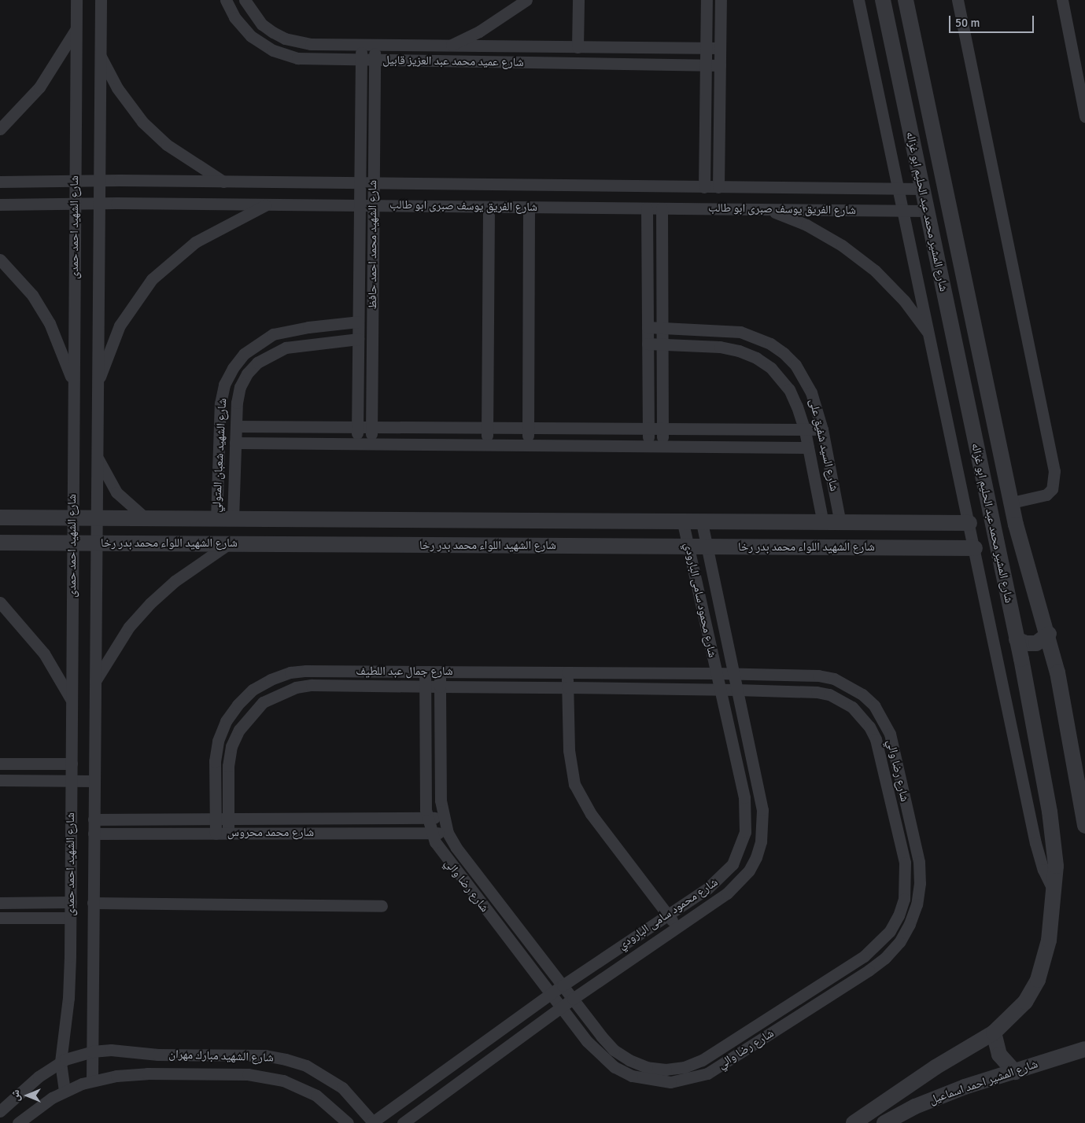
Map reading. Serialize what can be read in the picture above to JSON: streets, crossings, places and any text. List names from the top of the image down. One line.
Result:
{"streets":{"street":["شارع عميد محمد عبد العزيز قابيل","شارع الفريق يوسف صبرى ابو طالب","شارع المشير محمد عبد الحليم ابو غزاله","شارع الشهيد احمد حمدى","شارع الشهيد محمد احمد حافظ","شارع السيد شفيق على","شارع الشهيد شعبان المتولي","شارع الشهيد اللواء محمد بدر رخا","شارع محمود سامى البارودي","شارع جمال عبد اللطيف","شارع رضا والي","شارع محمد محروس","شارع الشهيد مبارك مهران","شارع المشير احمد اسماعيل"]},"crossings":[["شارع عميد محمد عبد العزيز قابيل","شارع الشهيد محمد احمد حافظ"],["شارع الفريق يوسف صبرى ابو طالب","شارع المشير محمد عبد الحليم ابو غزاله"],["شارع الفريق يوسف صبرى ابو طالب","شارع الشهيد احمد حمدى"],["شارع الفريق يوسف صبرى ابو طالب","شارع الشهيد محمد احمد حافظ"],["شارع المشير محمد عبد الحليم ابو غزاله","شارع المشير احمد اسماعيل"],["شارع الشهيد احمد حمدى","شارع الشهيد اللواء محمد بدر رخا"],["شارع الشهيد احمد حمدى","شارع محمد محروس"],["شارع الشهيد احمد حمدى","شارع الشهيد مبارك مهران"],["شارع الشهيد محمد احمد حافظ","شارع الشهيد شعبان المتولي"],["شارع السيد شفيق على","شارع الشهيد اللواء محمد بدر رخا"],["شارع الشهيد شعبان المتولي","شارع الشهيد اللواء محمد بدر رخا"],["شارع الشهيد اللواء محمد بدر رخا","شارع محمود سامى البارودي"],["شارع محمود سامى البارودي","شارع جمال عبد اللطيف"],["شارع محمود سامى البارودي","شارع رضا والي"],["شارع محمود سامى البارودي","شارع الشهيد مبارك مهران"],["شارع جمال عبد اللطيف","شارع رضا والي"],["شارع جمال عبد اللطيف","شارع محمد محروس"],["شارع رضا والي","شارع محمد محروس"]],"scale_bar":"50 m","north":"left"}
